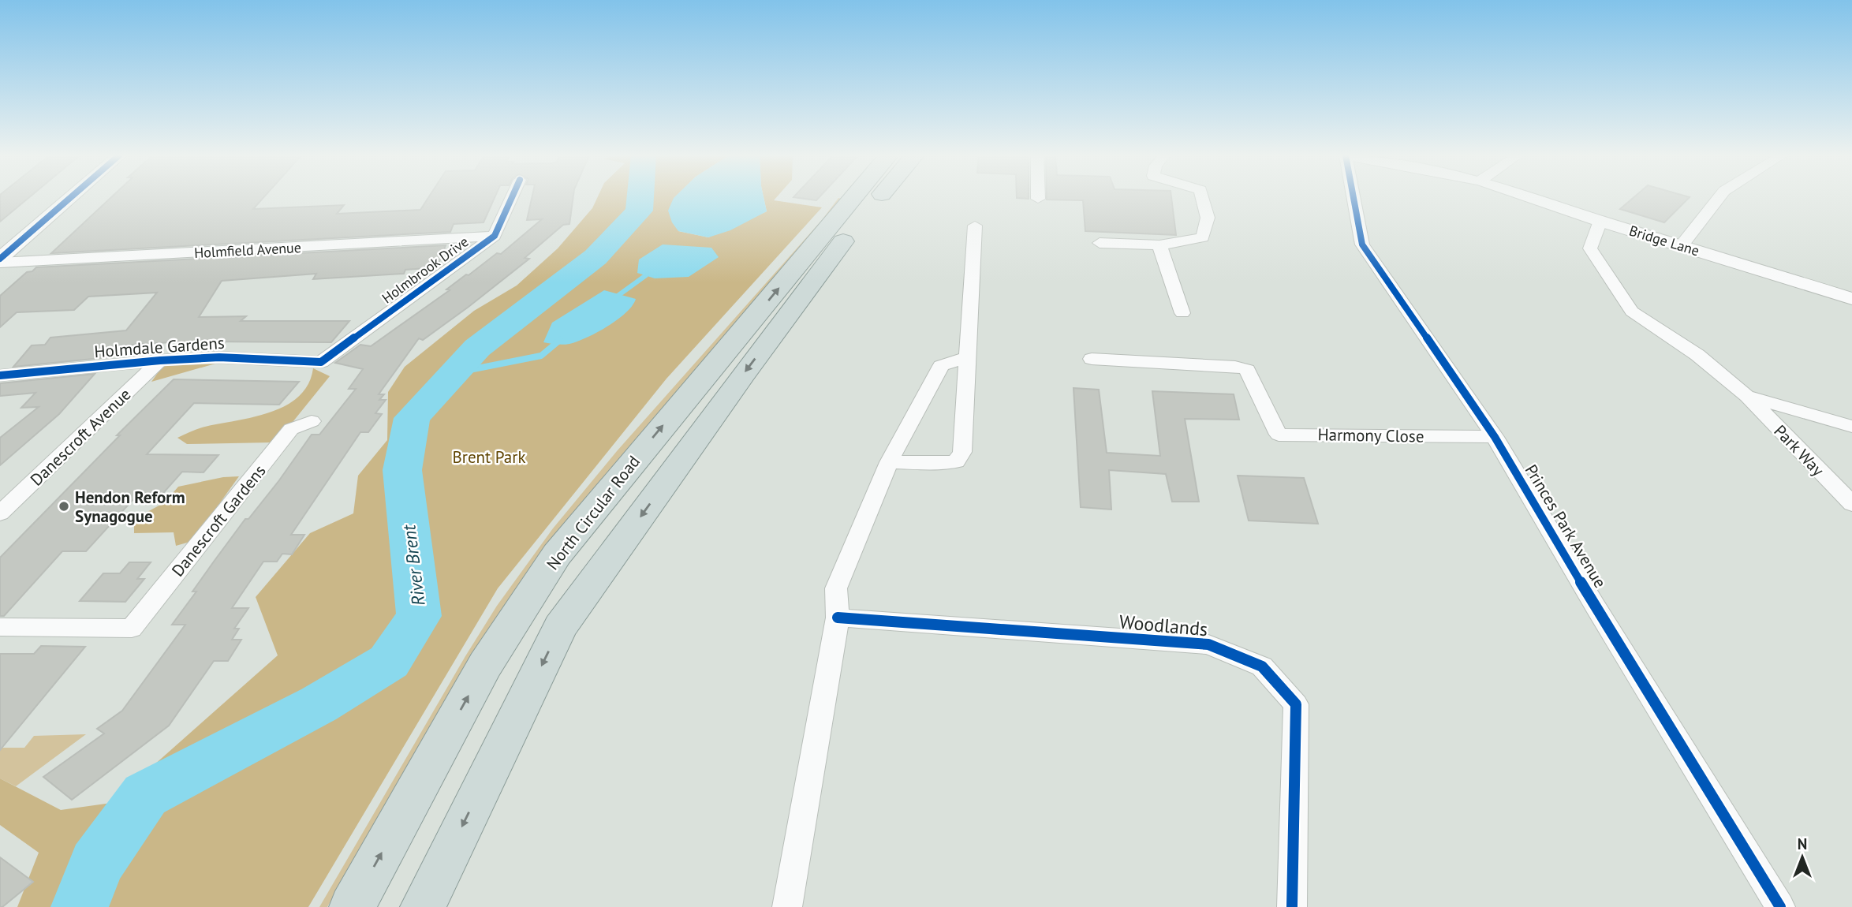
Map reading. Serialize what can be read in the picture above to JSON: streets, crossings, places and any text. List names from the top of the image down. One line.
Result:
{"streets":{"highway":["North Circular Road"],"street":["Bridge Lane","Holmfield Avenue","Holmbrook Drive","Holmdale Gardens","Harmony Close","Danescroft Avenue","Park Way","Danescroft Gardens","Princes Park Avenue","Woodlands"]},"crossings":[["Bridge Lane","Park Way"],["Holmfield Avenue","Holmbrook Drive"],["Holmbrook Drive","Holmdale Gardens"],["Holmdale Gardens","Danescroft Avenue"],["Harmony Close","Princes Park Avenue"]],"water":["River Brent"],"parks":["Brent Park"],"places":["Hendon Reform Synagogue"],"north":"top"}
